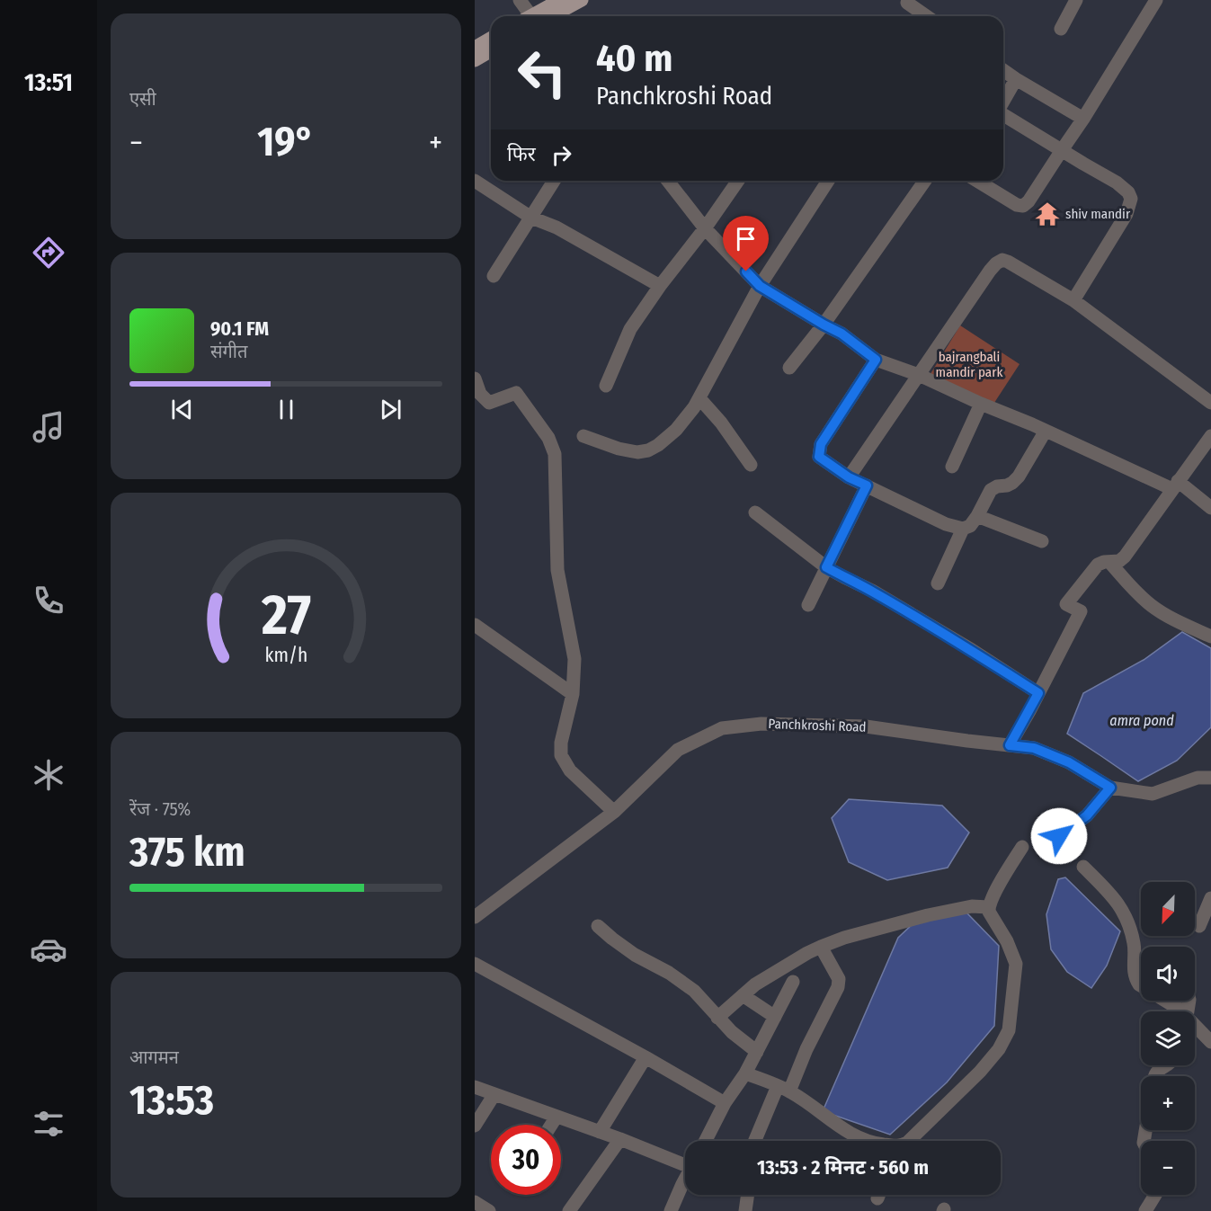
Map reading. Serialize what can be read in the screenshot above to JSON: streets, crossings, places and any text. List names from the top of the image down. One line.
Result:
{"streets":{"street":["Panchkroshi Road"]},"water":["amra pond"],"parks":["bajrangbali mandir park"],"places":{"temple":["shiv mandir"]},"north":"bottom left","page":{"tabs":"13:51","tile":["एसी",["रेंज · 75%","375 km"],["आगमन","13:53"]],"turn":["40 m","Panchkroshi Road"],"heat":["−","19°","+"],"then":"फिर","song":["90.1 FM","संगीत"],"map_buttons":["+","−"],"limit":"30","trip":"13:53 · 2 मिनट · 560 m","gauge":["27","km/h"]}}
